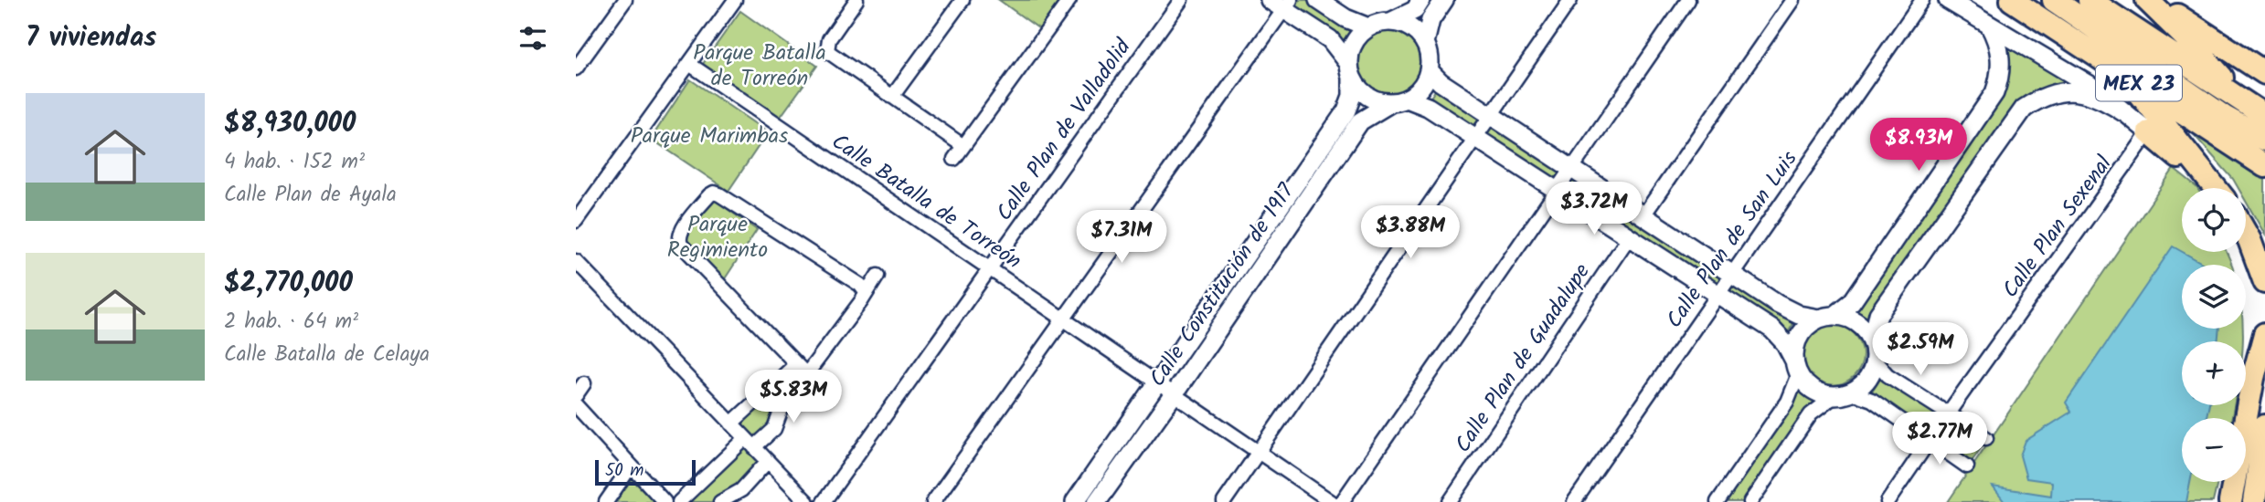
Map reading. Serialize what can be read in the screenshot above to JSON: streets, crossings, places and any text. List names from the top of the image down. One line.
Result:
{"streets":{"highway":["MEX 23"],"street":["Calle Plan de Valladolid","Calle Batalla de Torreón","Calle Plan Sexenal","Calle Plan de San Luis","Calle Constitución de 1917","Calle Plan de Guadalupe"]},"crossings":[["Calle Plan de Valladolid","Calle Batalla de Torreón"],["Calle Batalla de Torreón","Calle Constitución de 1917"]],"parks":["Parque Batalla de Torreón","Parque Marimbas","Parque Regimiento"],"scale_bar":"50 m","page":{"heading":"7 viviendas","list":[{"name":"$8,930,000","note":"4 hab. · 152 m² · Calle Plan de Ayala"},{"name":"$2,770,000","note":"2 hab. · 64 m² · Calle Batalla de Celaya"}],"price":["$8.93M","$3.72M","$3.88M","$7.31M","$2.59M","$5.83M","$2.77M"],"map_buttons":["+","−"],"scale":"50 m"}}
